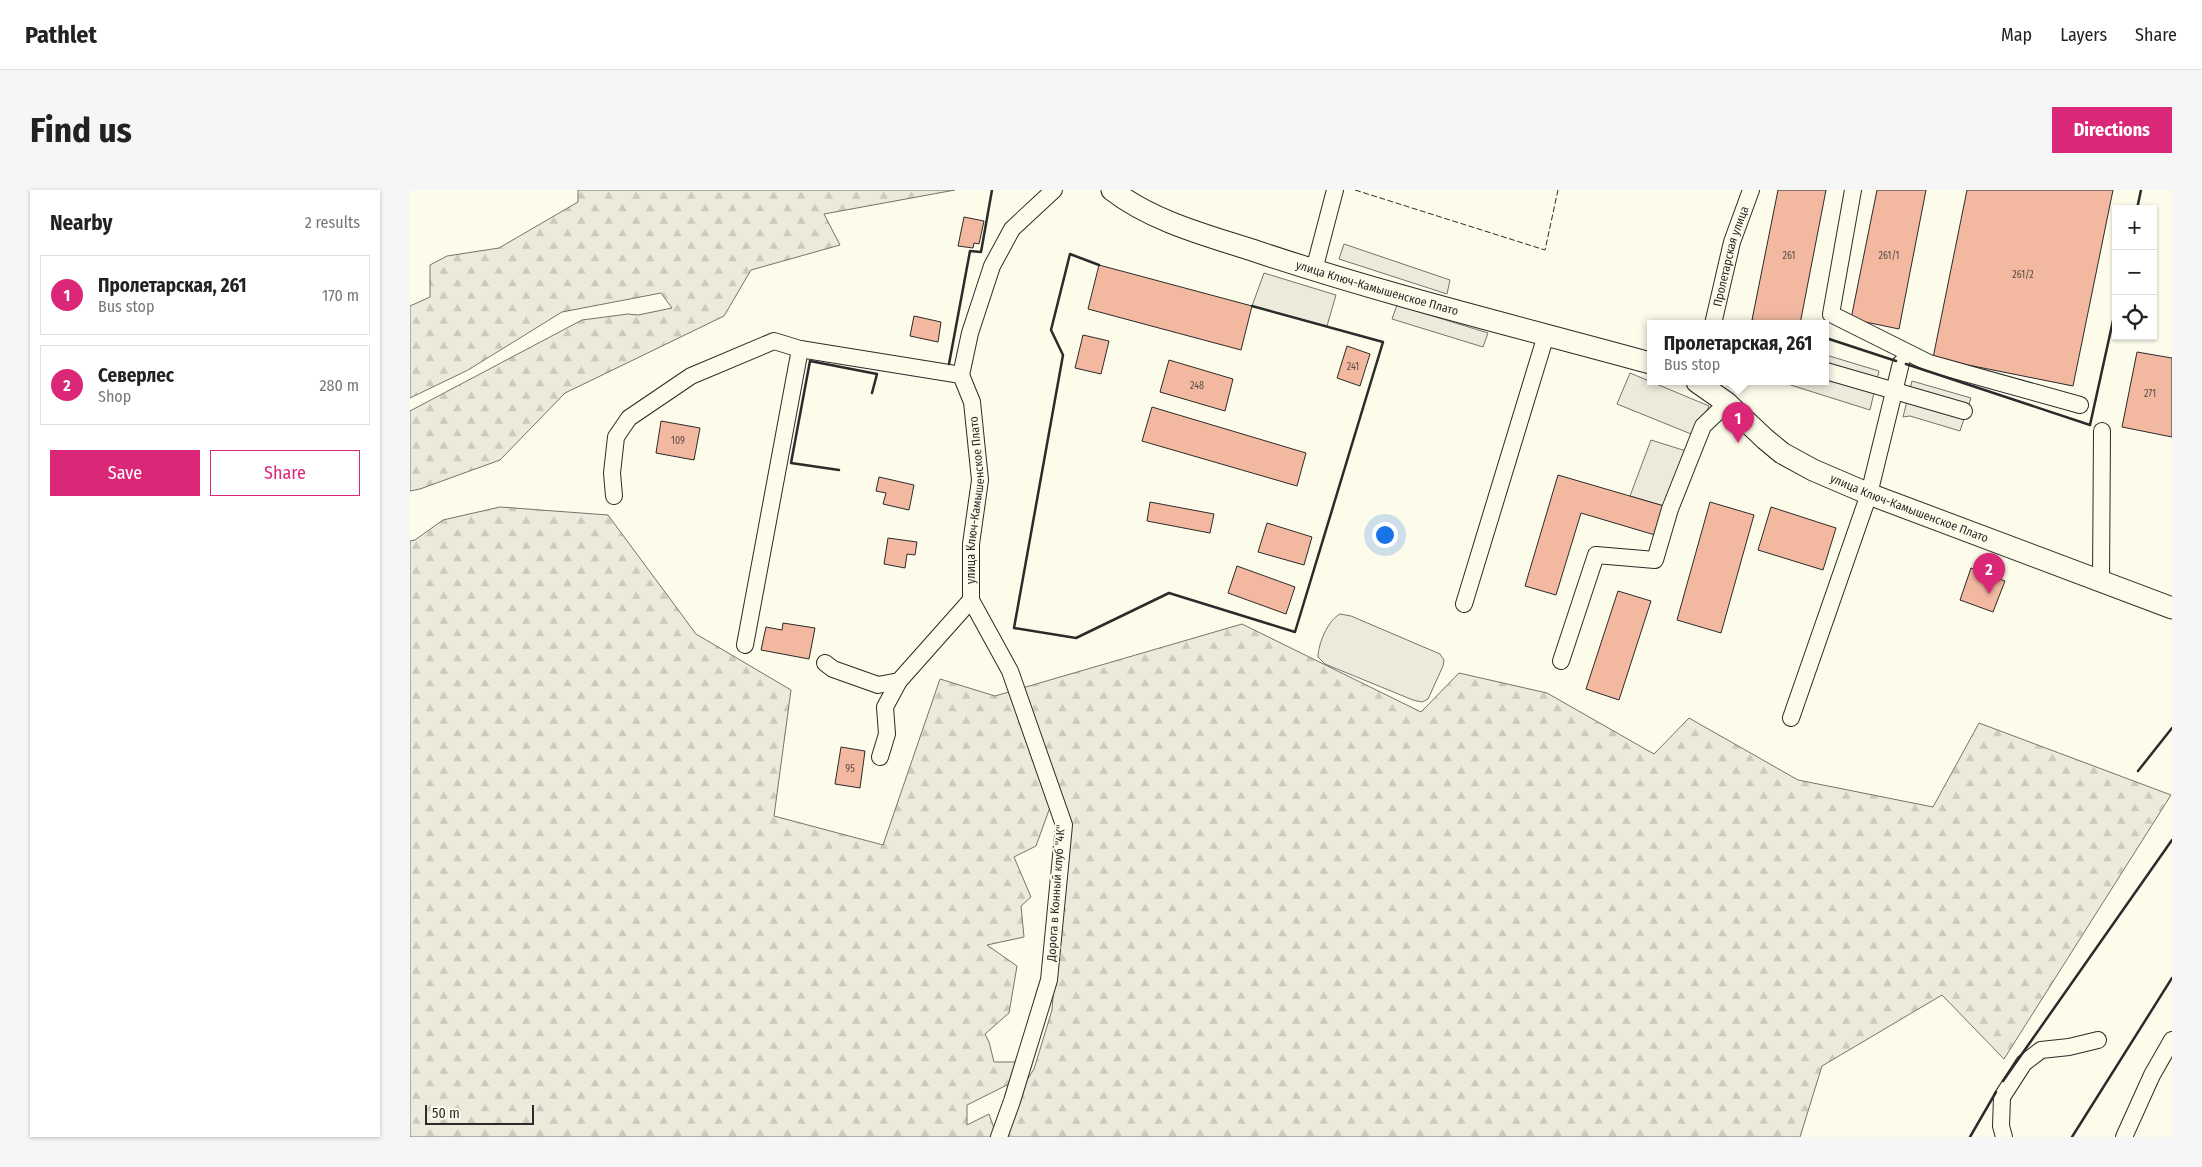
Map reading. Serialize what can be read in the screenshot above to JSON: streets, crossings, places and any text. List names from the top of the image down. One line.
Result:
{"streets":{"main road":["улица Ключ-Камышенское Плато"],"street":["Пролетарская улица","Дорога в Конный клуб \"4К\""]},"crossings":[["улица Ключ-Камышенское Плато","Дорога в Конный клуб \"4К\""]],"house_numbers":["261","261/1","261/2","241","248","271","109","95"],"scale_bar":"50 m","page":{"header":"Pathlet","nav":["Map","Layers","Share"],"buttons":["Directions",["Save","Share"]],"title":"Find us","heading":["Nearby","2 results"],"map_buttons":["+","−"],"list":[{"mark":"1","name":"Пролетарская, 261","note":"Bus stop","value":"170 m"},{"mark":"2","name":"Северлес","note":"Shop","value":"280 m"}],"popup":["Пролетарская, 261","Bus stop"],"pins":["1","2"],"scale":"50 m"}}
